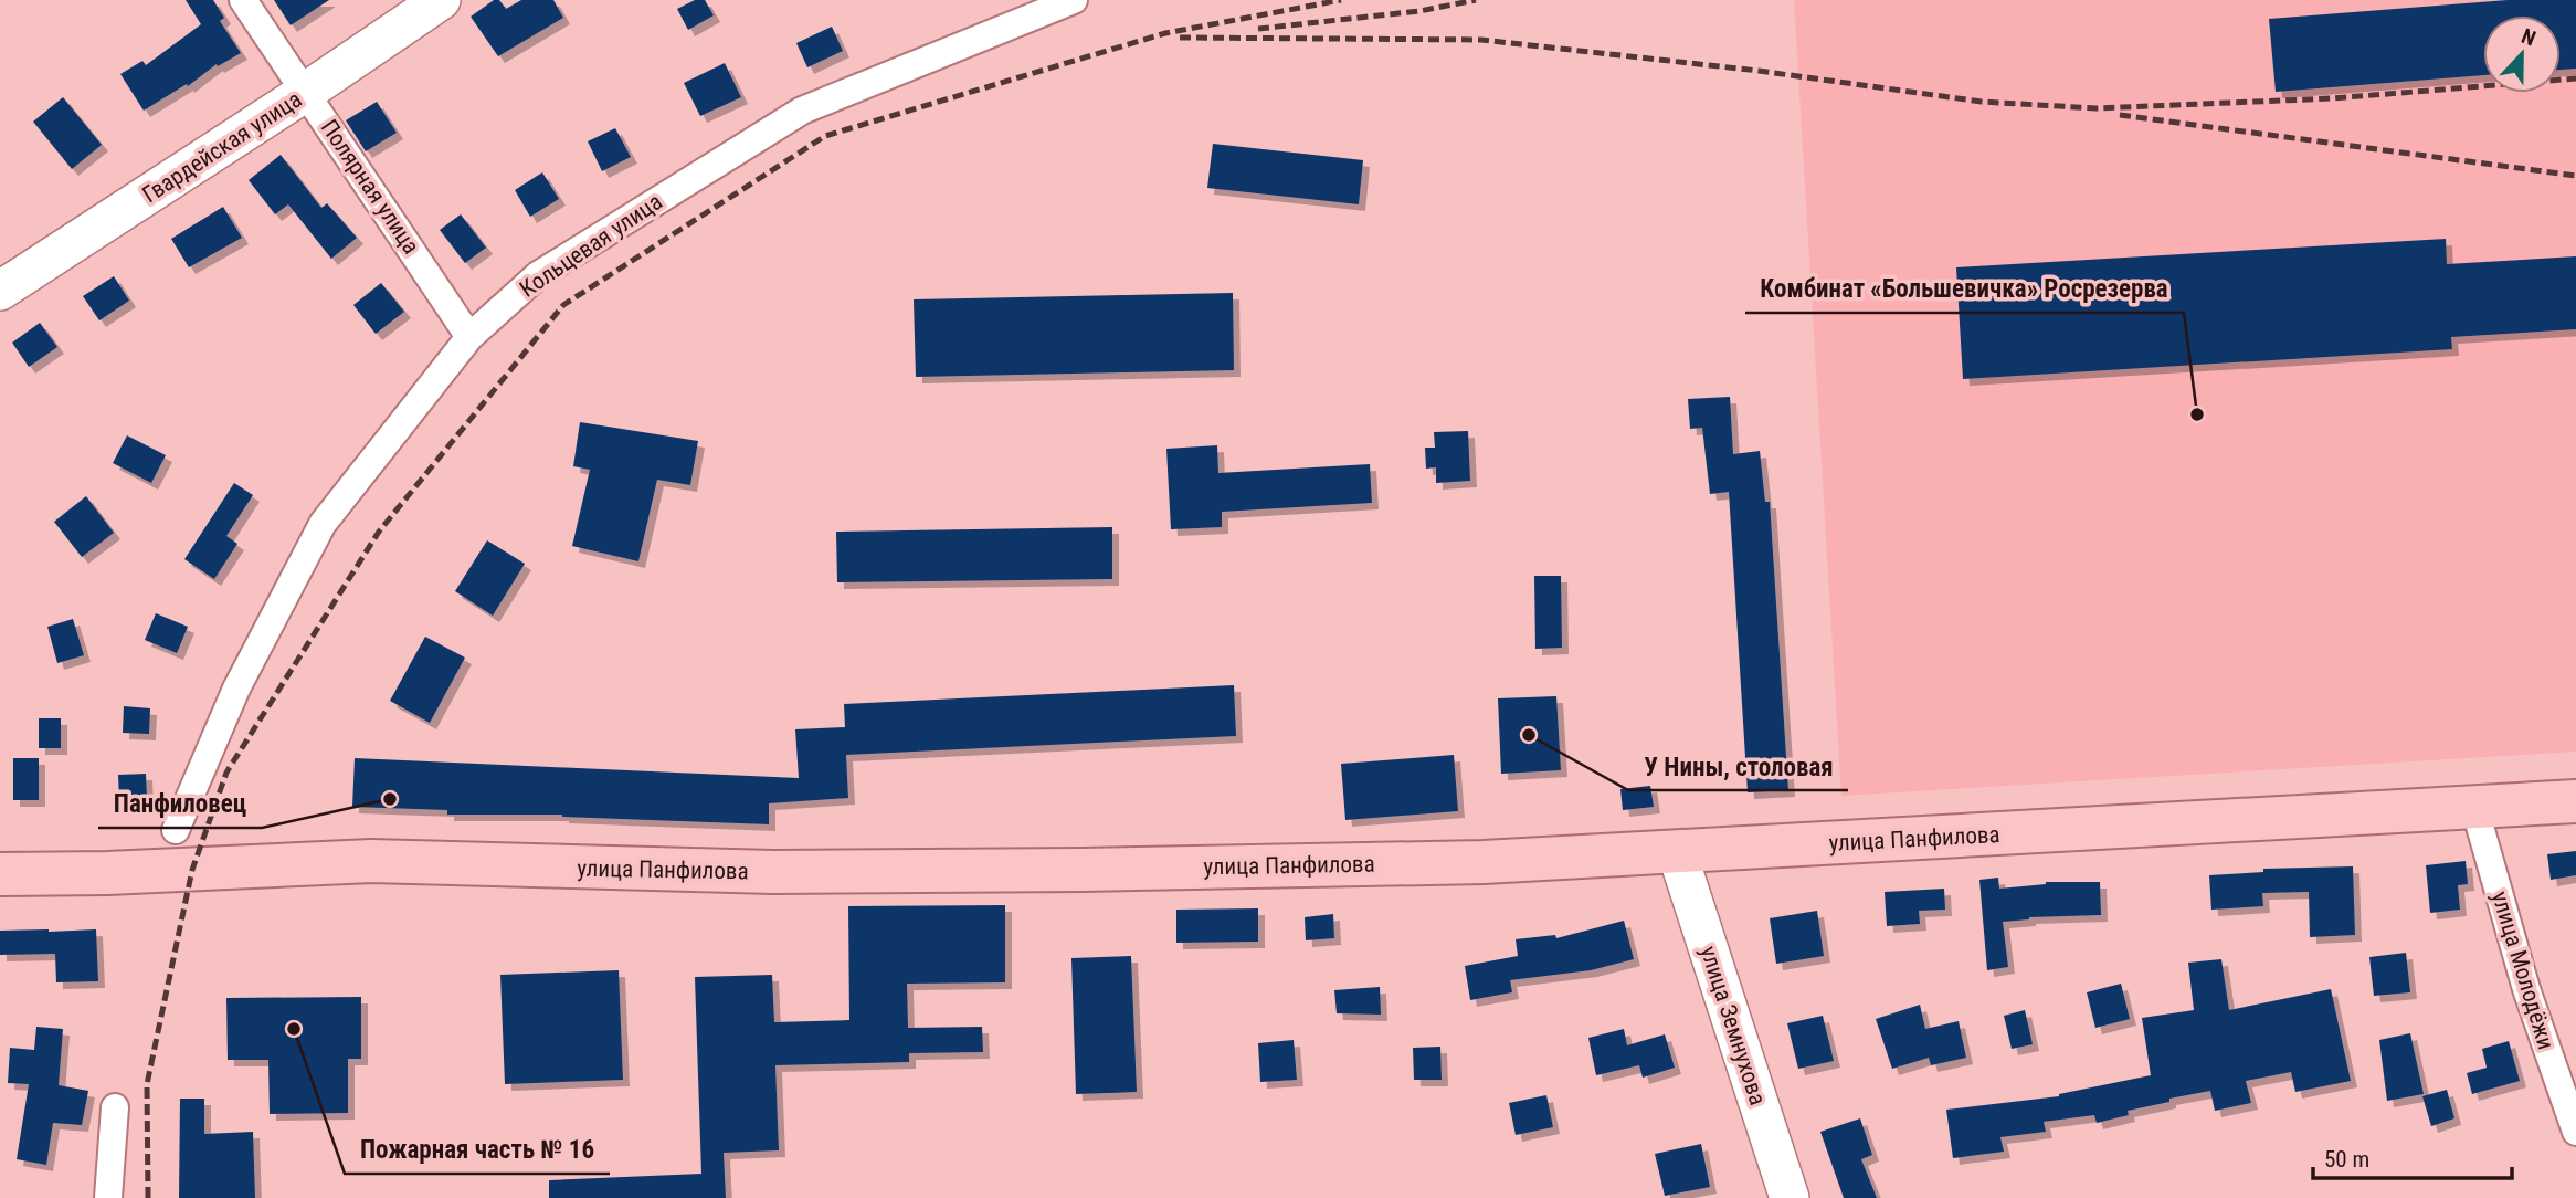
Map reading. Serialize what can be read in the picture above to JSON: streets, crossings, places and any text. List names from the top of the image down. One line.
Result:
{"streets":{"main road":["Гвардейская улица","улица Панфилова","улица Земнухова"],"street":["Полярная улица","Кольцевая улица","улица Молодёжи"]},"crossings":[["Гвардейская улица","Полярная улица"],["Полярная улица","Кольцевая улица"],["улица Панфилова","улица Молодёжи"],["улица Панфилова","улица Земнухова"]],"places":["Комбинат «Большевичка» Росрезерва","У Нины, столовая","Панфиловец","Пожарная часть № 16"],"scale_bar":"50 m","north":"top"}
